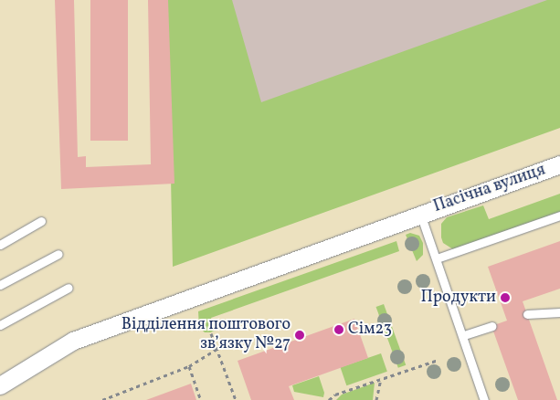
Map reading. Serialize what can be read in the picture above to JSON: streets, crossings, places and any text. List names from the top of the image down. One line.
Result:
{"streets":{"street":["Пасічна вулиця"]},"places":["Продукти","Сім23","Відділення поштового зв’язку №27"]}
